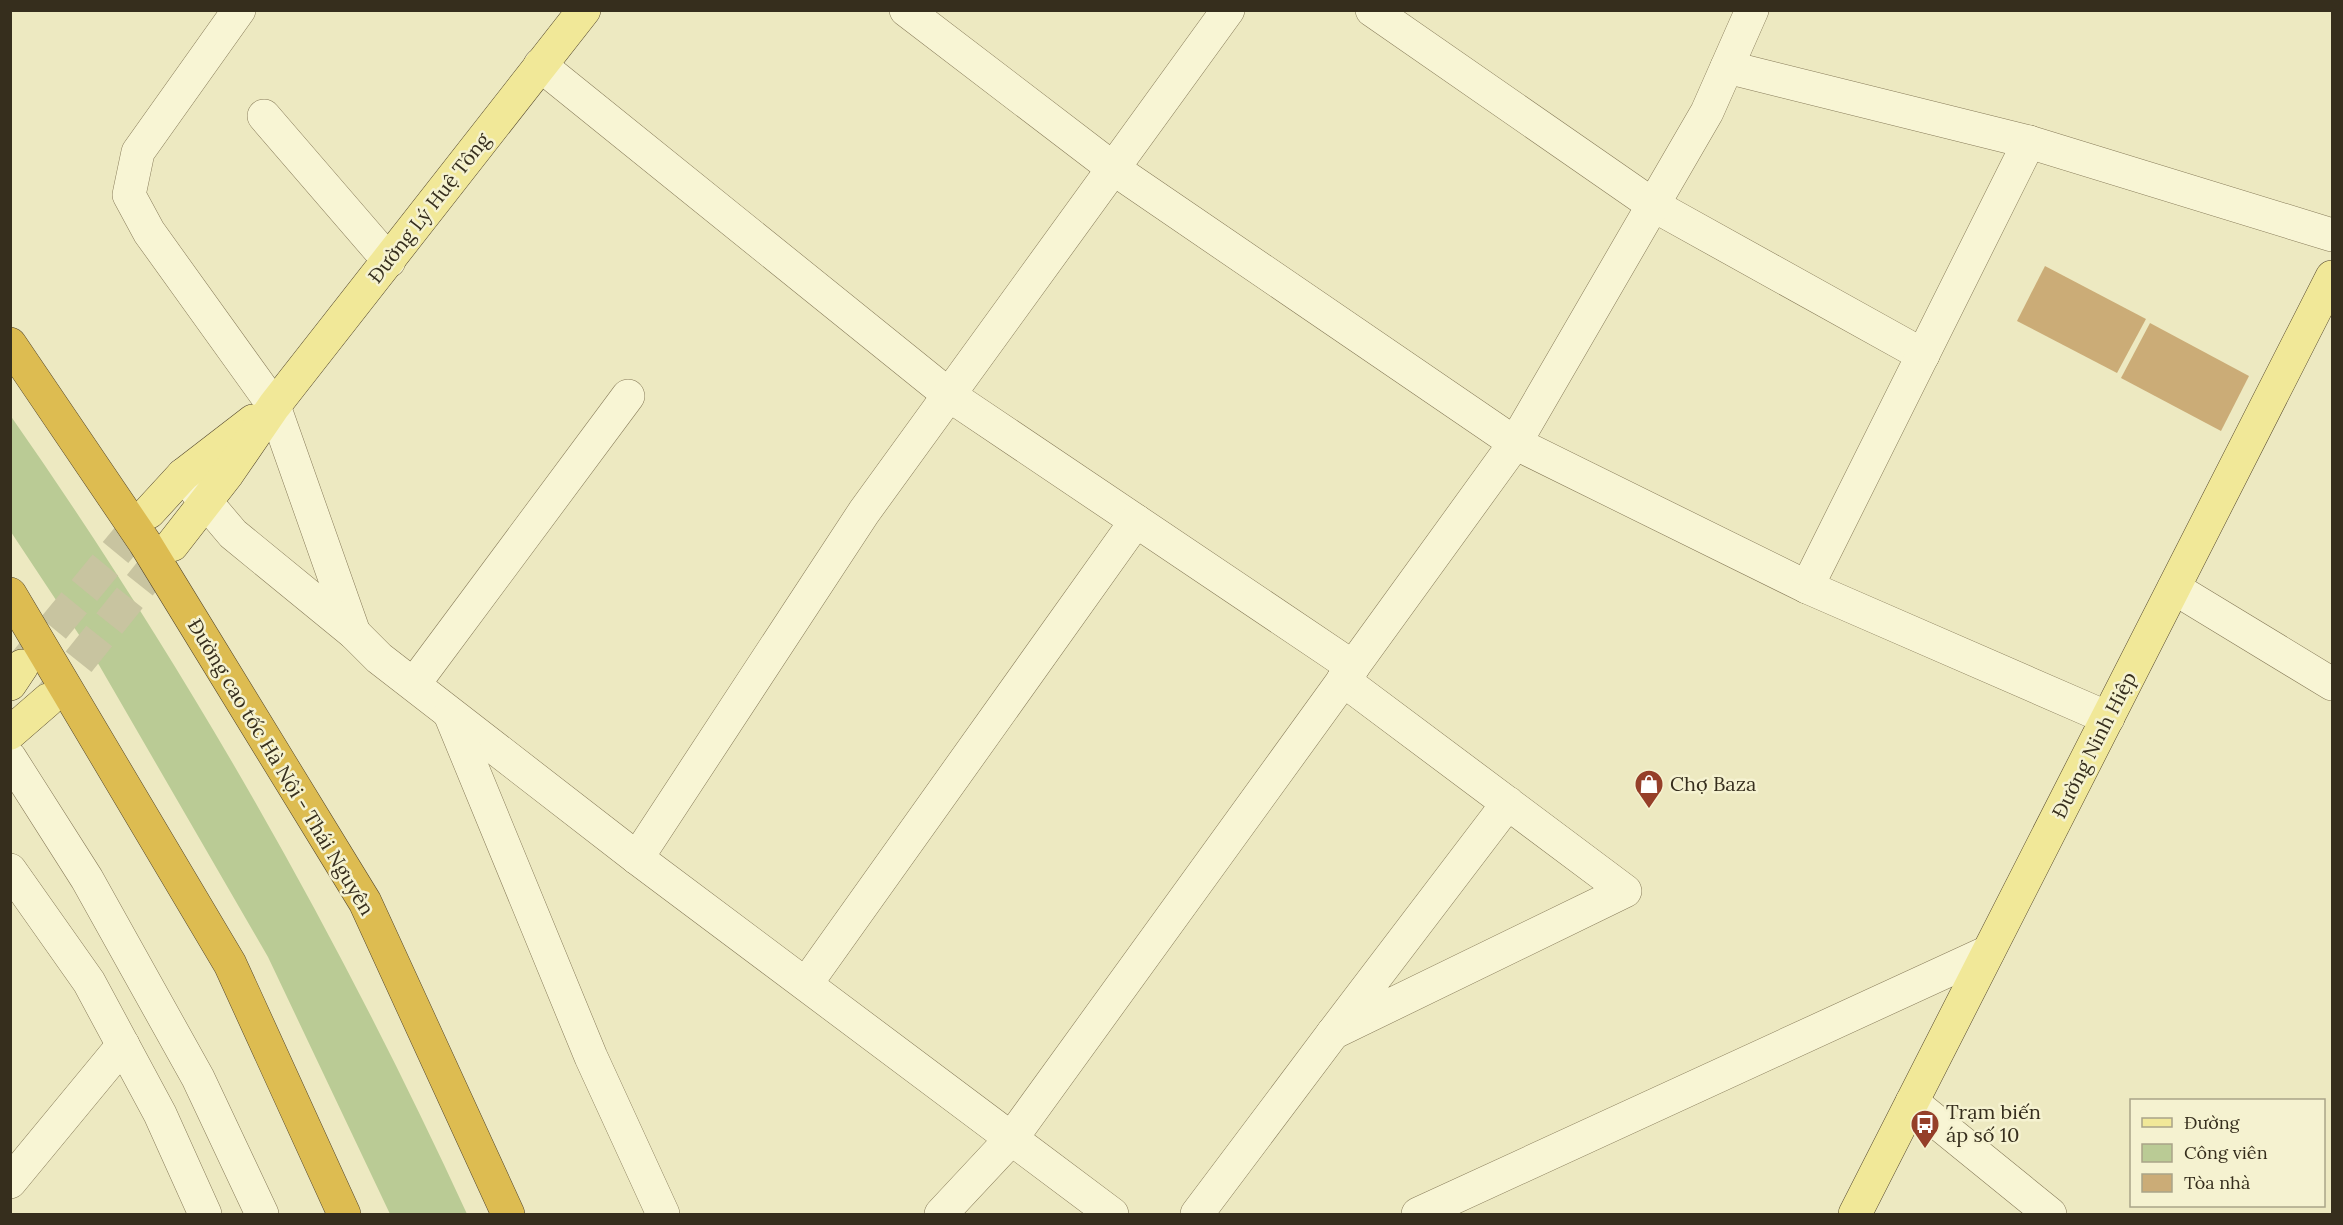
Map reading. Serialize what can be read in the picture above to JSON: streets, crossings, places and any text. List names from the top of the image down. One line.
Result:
{"streets":{"highway":["Đường cao tốc Hà Nội - Thái Nguyên"],"main road":["Đường Lý Huệ Tông","Đường Ninh Hiệp"]},"places":{"shop":["Chợ Baza"],"bus stop":["Trạm biến áp số 10"]},"legend":["Đường","Công viên","Tòa nhà"]}
